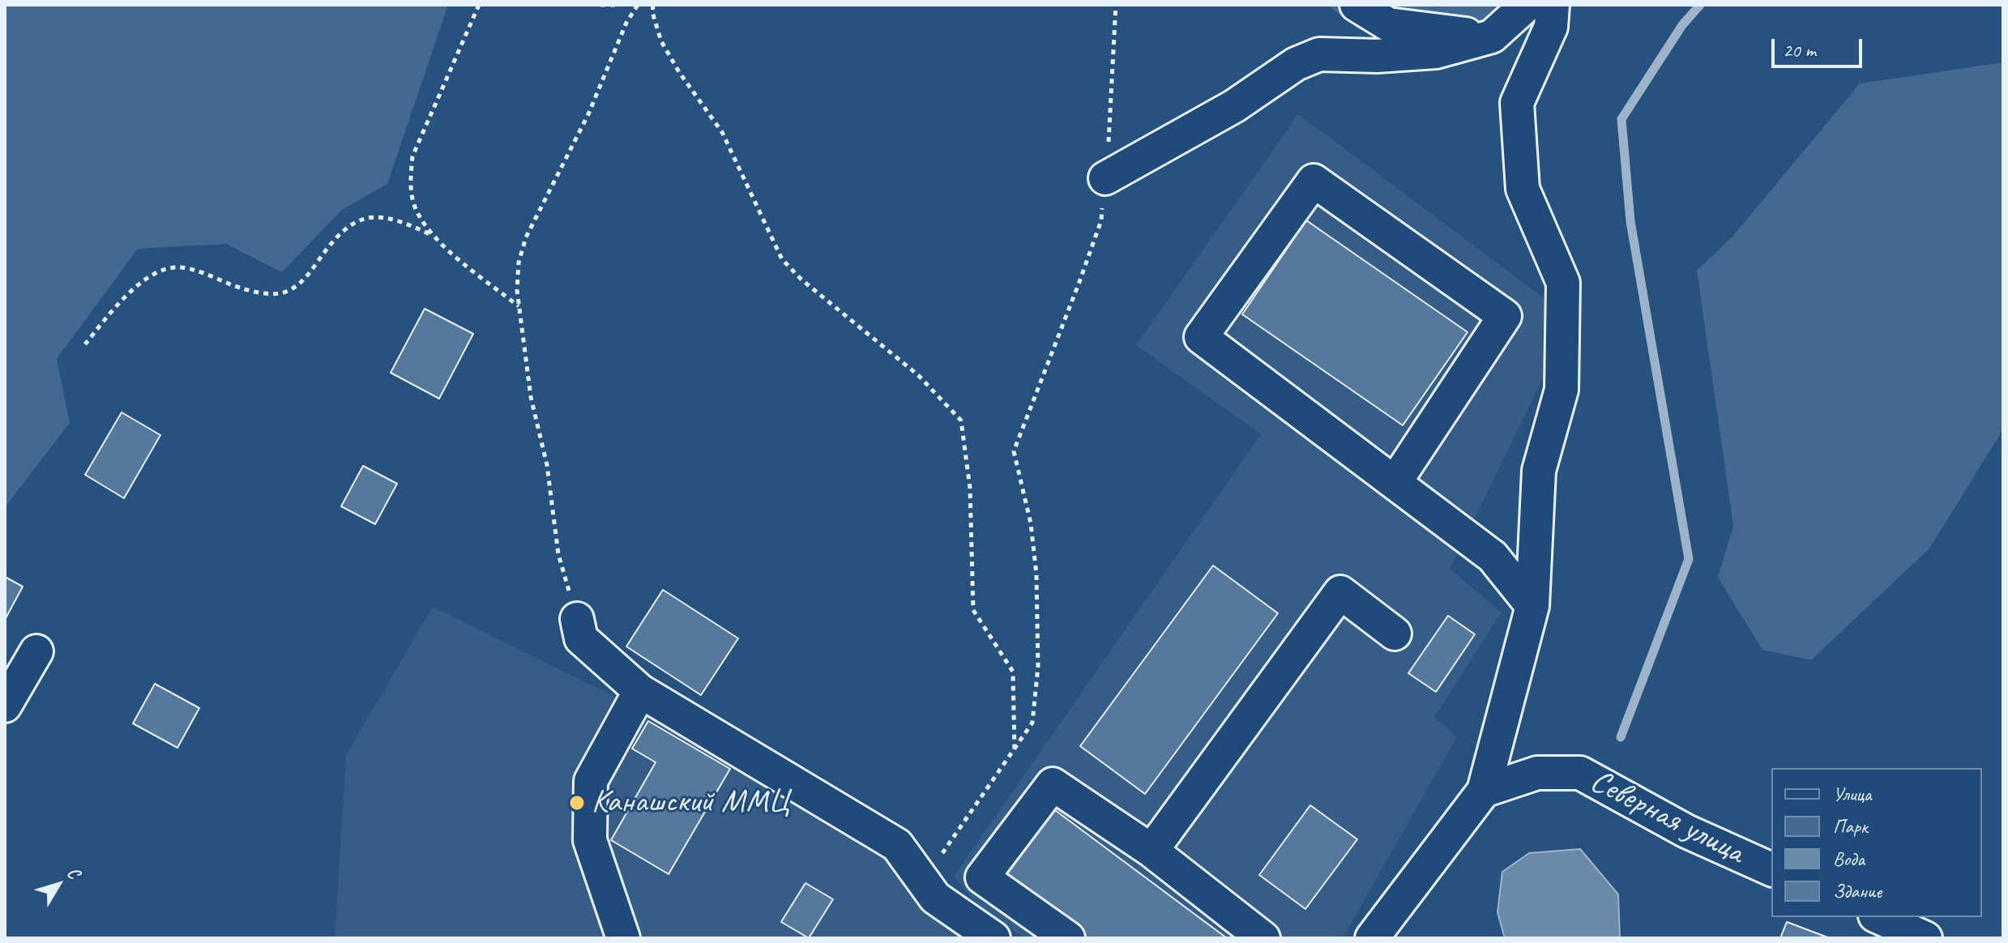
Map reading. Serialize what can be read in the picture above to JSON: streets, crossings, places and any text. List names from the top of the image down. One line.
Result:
{"streets":{"street":["Северная улица"]},"places":["Канашский ММЦ"],"legend":["Улица","Парк","Вода","Здание"],"scale_bar":"20 m","north":"top right"}
